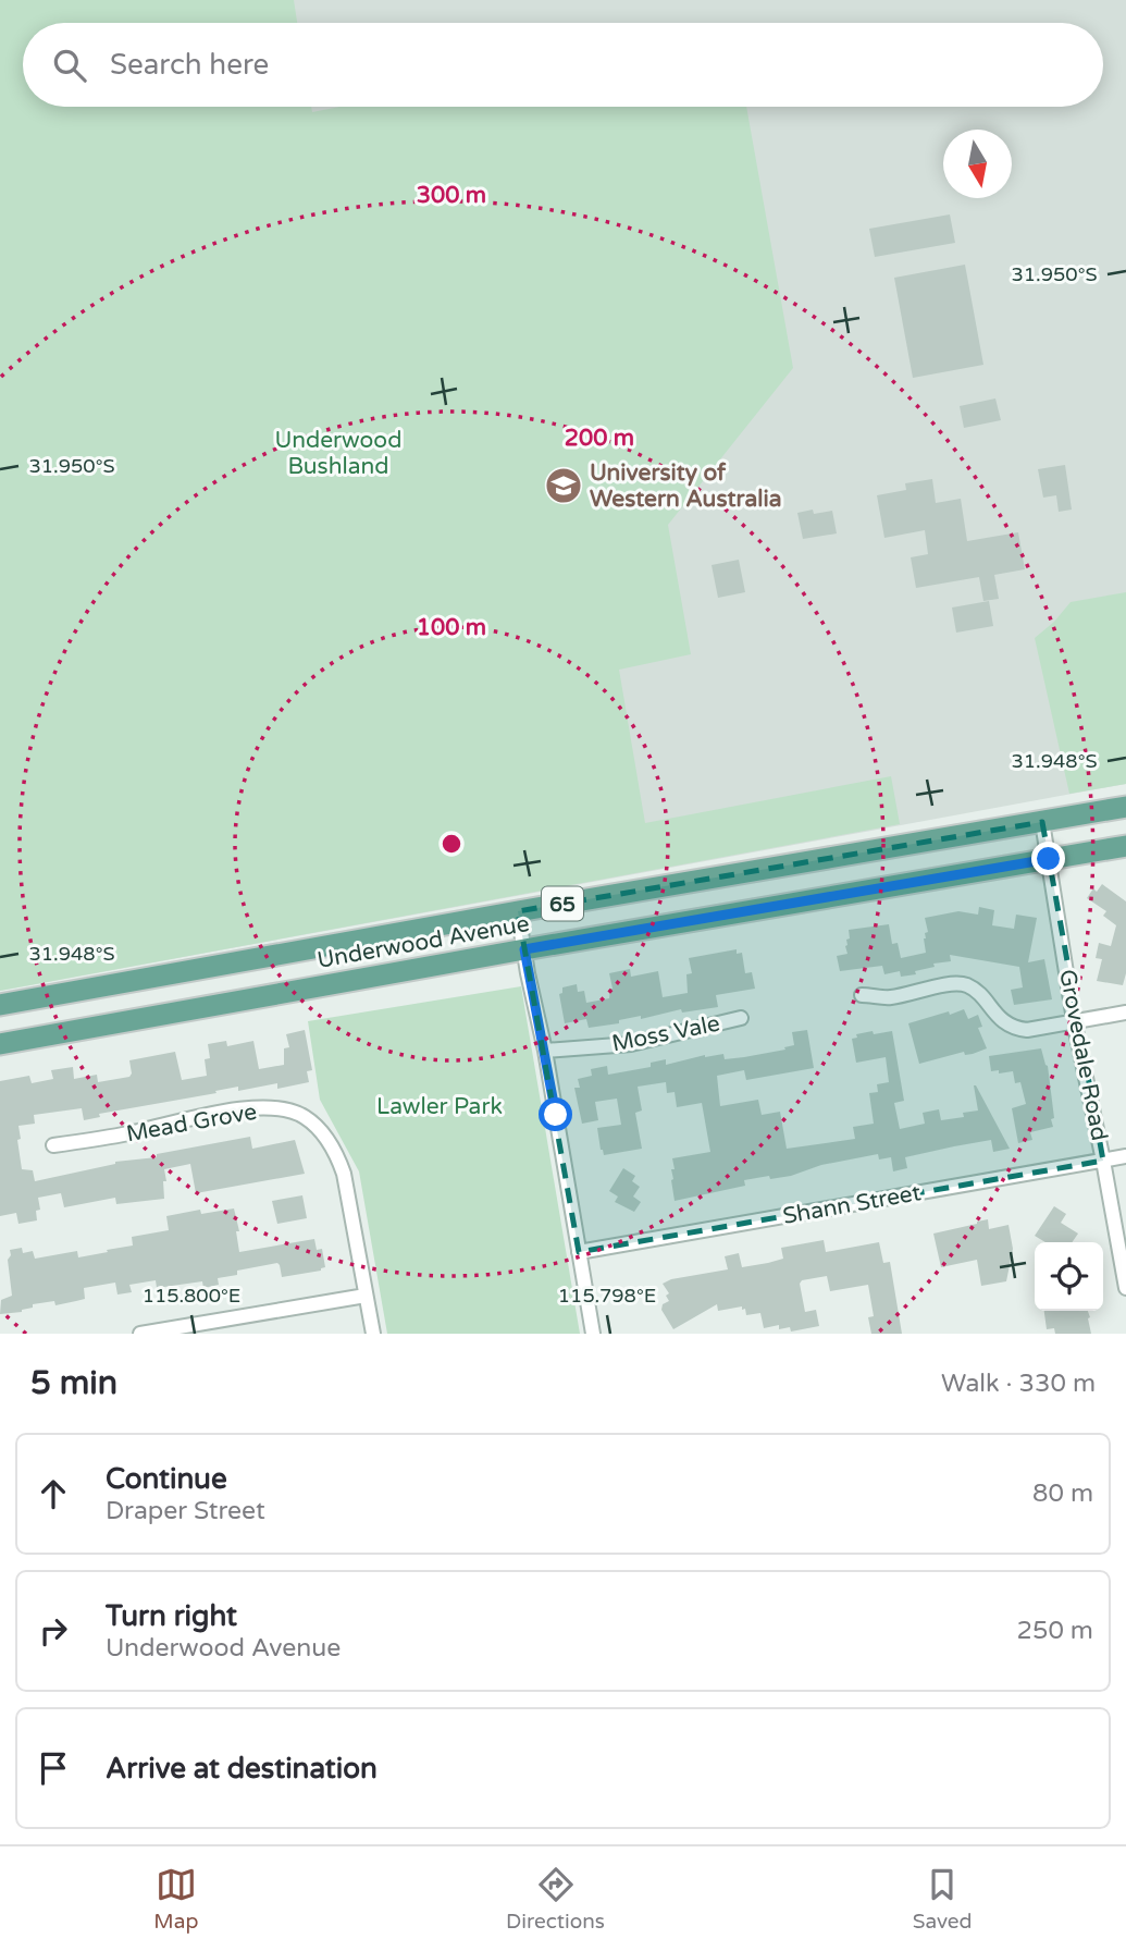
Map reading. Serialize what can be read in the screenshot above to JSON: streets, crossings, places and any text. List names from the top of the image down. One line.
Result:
{"streets":{"main road":["65","Underwood Avenue"],"street":["Moss Vale","Grovedale Road","Mead Grove","Shann Street"]},"crossings":[["Underwood Avenue","Grovedale Road"],["Grovedale Road","Shann Street"]],"parks":["Underwood Bushland","Lawler Park"],"places":{"school or university":["University of Western Australia"]},"north":"bottom","page":{"search":"Search here","heading":["5 min","Walk · 330 m"],"list":[["Continue","Draper Street","80 m"],["Turn right","Underwood Avenue","250 m"],"Arrive at destination"],"nav":["Map","Directions","Saved"]},"coordinates":["31.950°S","31.948°S","115.800°E","115.798°E"],"rings":["300 m","200 m","100 m"]}
